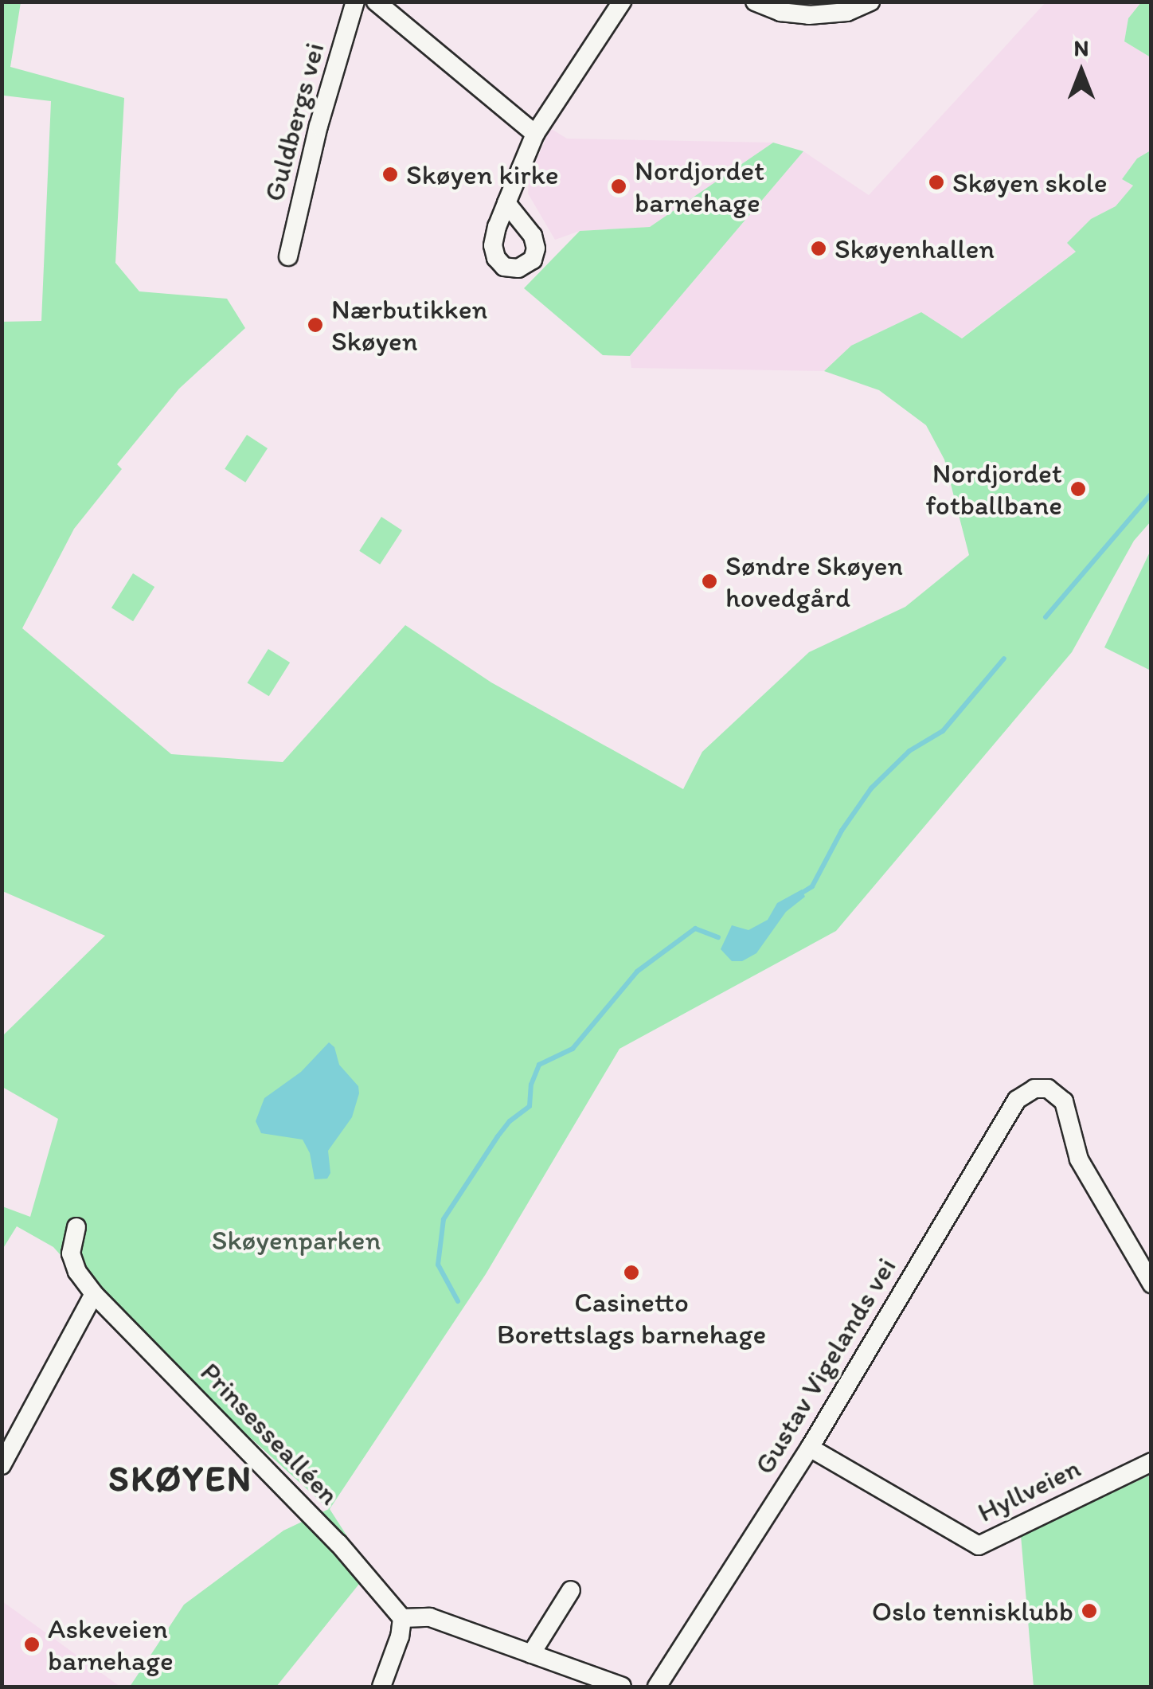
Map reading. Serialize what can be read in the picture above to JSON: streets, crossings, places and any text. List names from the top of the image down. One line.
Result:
{"streets":{"street":["Guldbergs vei","Gustav Vigelands vei","Prinsessealléen","Hyllveien"]},"crossings":[["Gustav Vigelands vei","Hyllveien"]],"districts":["SKØYEN"],"parks":["Skøyenparken"],"places":["Skøyen kirke","Skøyen skole","Nordjordet barnehage","Skøyenhallen","Nærbutikken Skøyen","Nordjordet fotballbane","Søndre Skøyen hovedgård","Casinetto Borettslags barnehage","Oslo tennisklubb","Askeveien barnehage"],"north":"top"}
